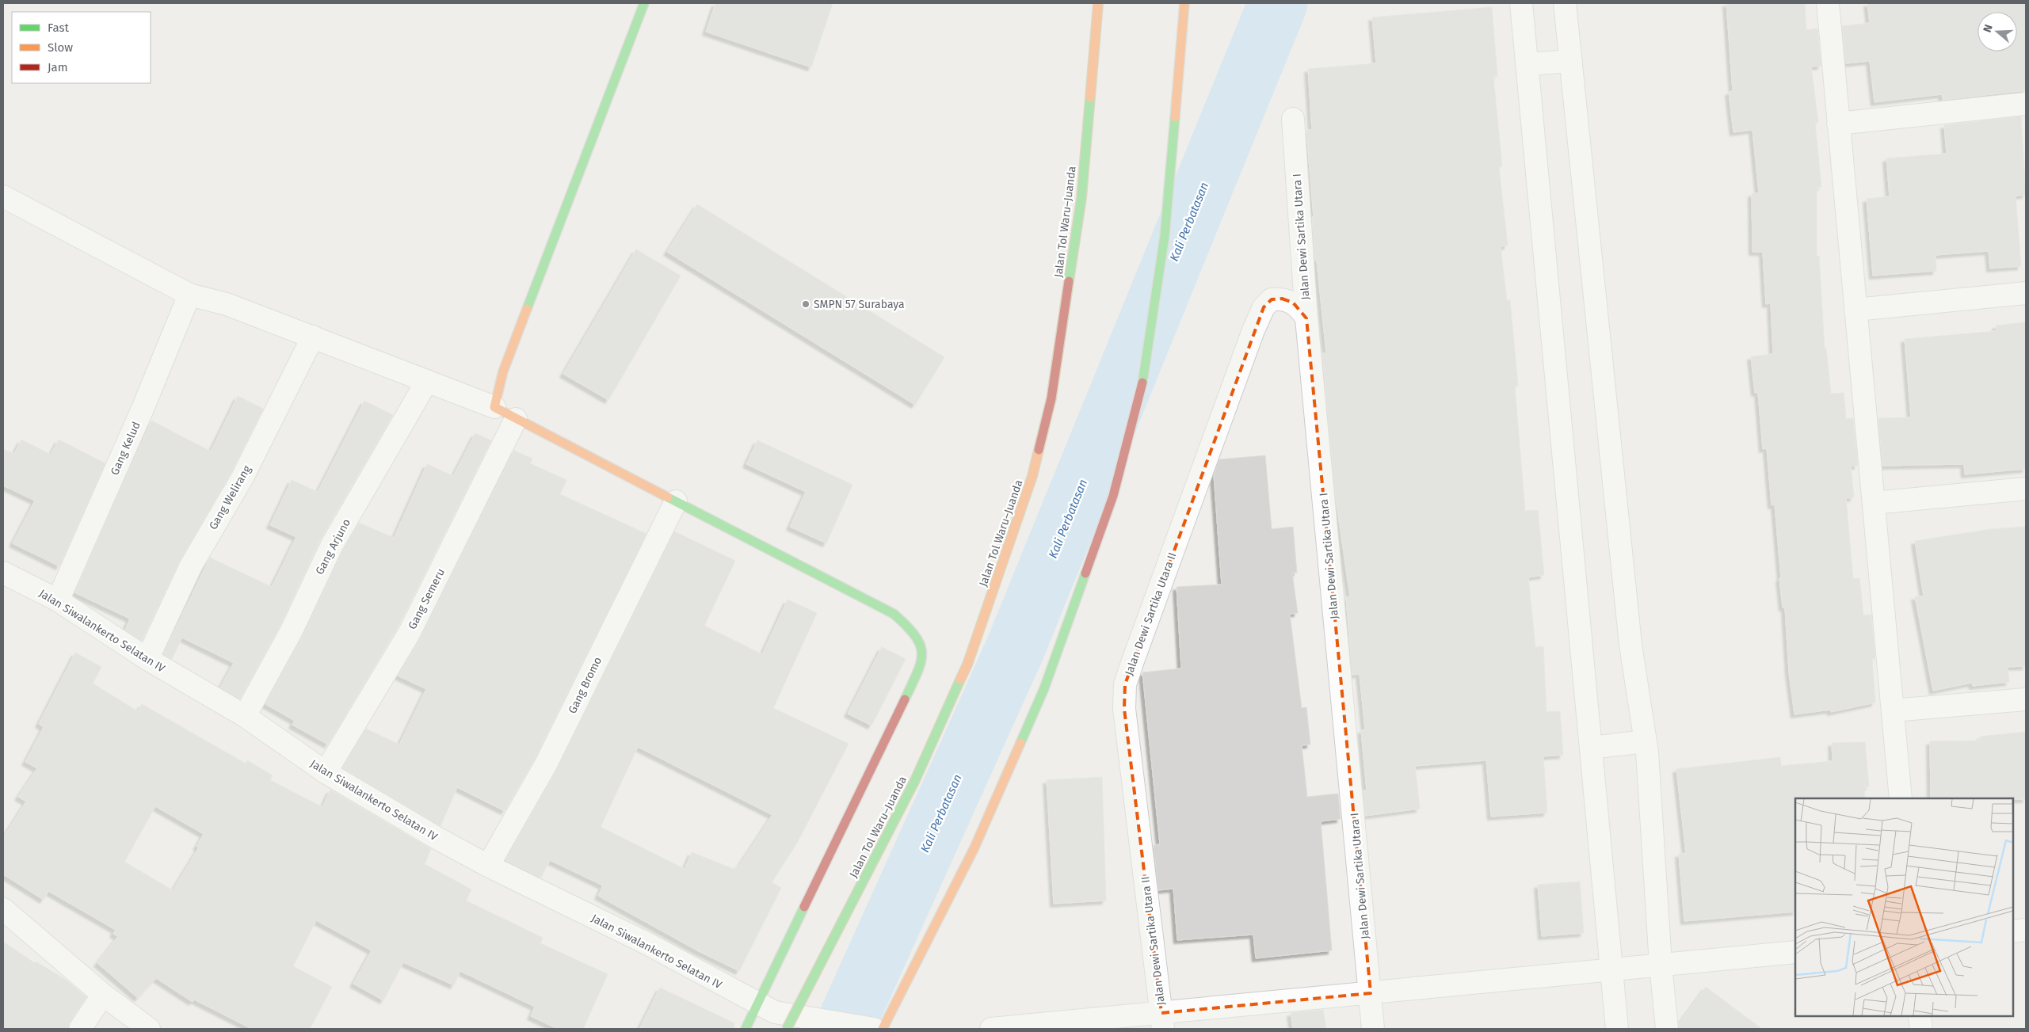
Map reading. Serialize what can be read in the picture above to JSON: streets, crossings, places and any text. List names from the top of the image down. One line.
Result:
{"streets":{"main road":["Jalan Tol Waru–Juanda"],"street":["Jalan Dewi Sartika Utara I","Gang Kelud","Gang Welirang","Gang Arjuno","Gang Semeru","Jalan Dewi Sartika Utara II","Jalan Siwalankerto Selatan IV","Gang Bromo"]},"crossings":[["Jalan Tol Waru–Juanda","Jalan Siwalankerto Selatan IV"],["Jalan Dewi Sartika Utara I","Jalan Dewi Sartika Utara II"],["Gang Kelud","Jalan Siwalankerto Selatan IV"],["Gang Welirang","Jalan Siwalankerto Selatan IV"],["Gang Arjuno","Jalan Siwalankerto Selatan IV"],["Gang Semeru","Jalan Siwalankerto Selatan IV"],["Jalan Siwalankerto Selatan IV","Gang Bromo"]],"water":["Kali Perbatasan"],"places":["SMPN 57 Surabaya"],"legend":["Fast","Slow","Jam"],"north":"left"}
